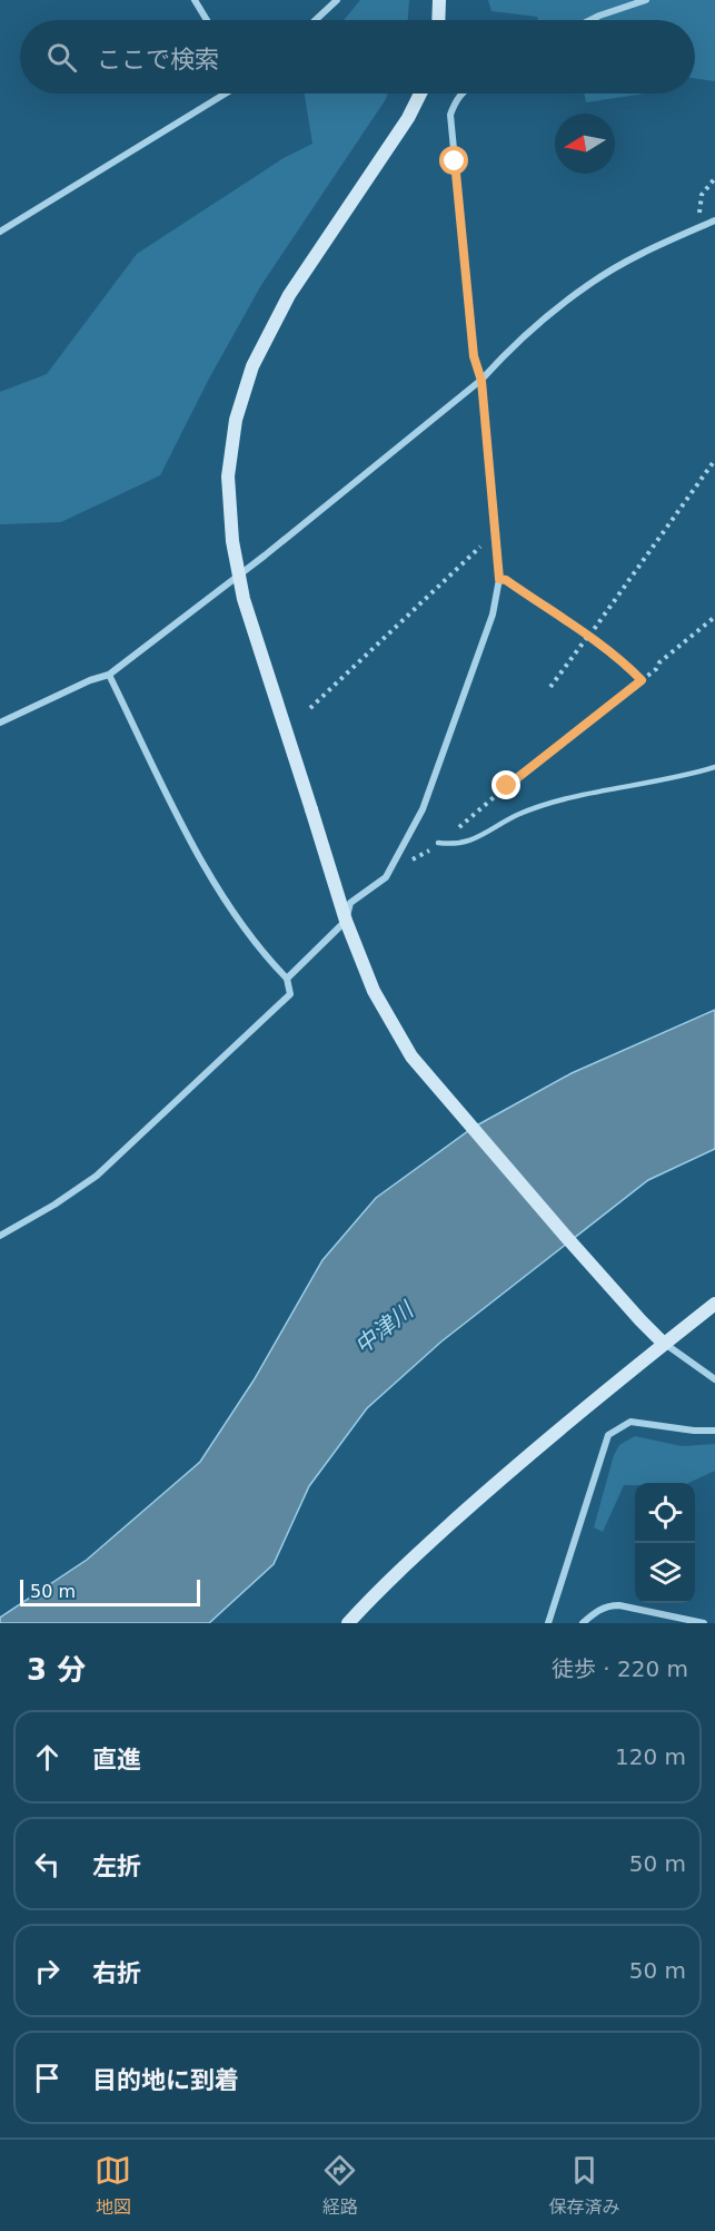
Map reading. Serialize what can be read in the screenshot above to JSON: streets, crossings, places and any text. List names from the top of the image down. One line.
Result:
{"water":["中津川"],"scale_bar":"50 m","north":"left","page":{"search":"ここで検索","scale":"50 m","heading":["3 分","徒歩 · 220 m"],"list":[["直進","120 m"],["左折","50 m"],["右折","50 m"],"目的地に到着"],"nav":["地図","経路","保存済み"]}}
